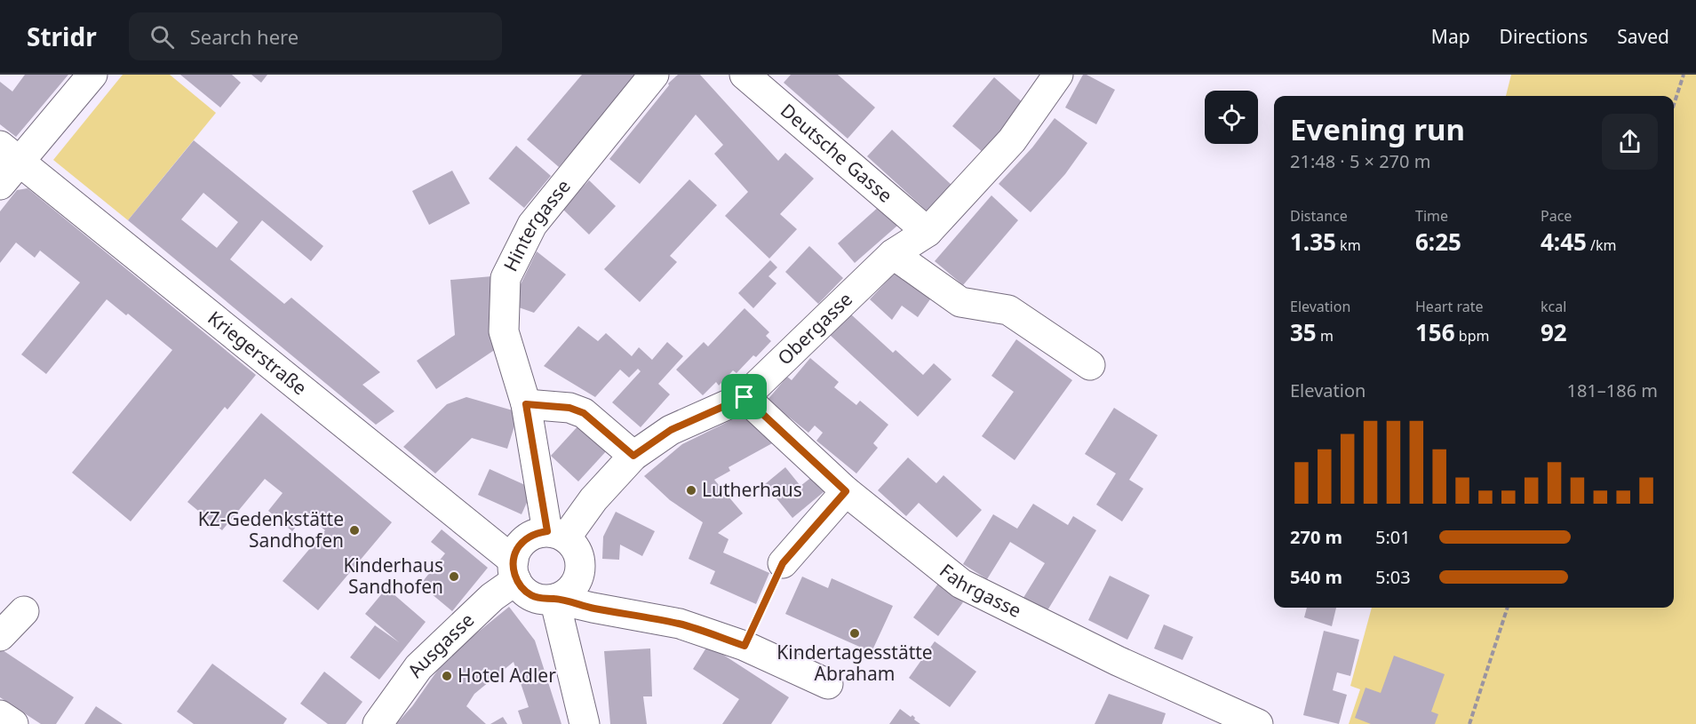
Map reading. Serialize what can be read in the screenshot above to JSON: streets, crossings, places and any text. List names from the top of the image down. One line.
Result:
{"streets":{"street":["Deutsche Gasse","Hintergasse","Obergasse","Kriegerstraße","Fahrgasse","Ausgasse"]},"crossings":[["Deutsche Gasse","Obergasse"],["Hintergasse","Obergasse"],["Hintergasse","Kriegerstraße"],["Hintergasse","Ausgasse"],["Obergasse","Kriegerstraße"],["Obergasse","Fahrgasse"],["Obergasse","Ausgasse"],["Kriegerstraße","Ausgasse"]],"places":["Lutherhaus","KZ-Gedenkstätte Sandhofen","Kinderhaus Sandhofen","Kindertagesstätte Abraham","Hotel Adler"],"page":{"header":"Stridr","search":"Search here","nav":["Map","Directions","Saved"],"heading":["Evening run","21:48 · 5 × 270 m"],"stats":[["Distance","1.35 km"],["Time","6:25"],["Pace","4:45 /km"],["Elevation","35 m"],["Heart rate","156 bpm"],["kcal","92"]],"chart":["Elevation","181–186 m"],"list":[{"name":"270 m","note":"5:01"},{"name":"540 m","note":"5:03"}]}}
